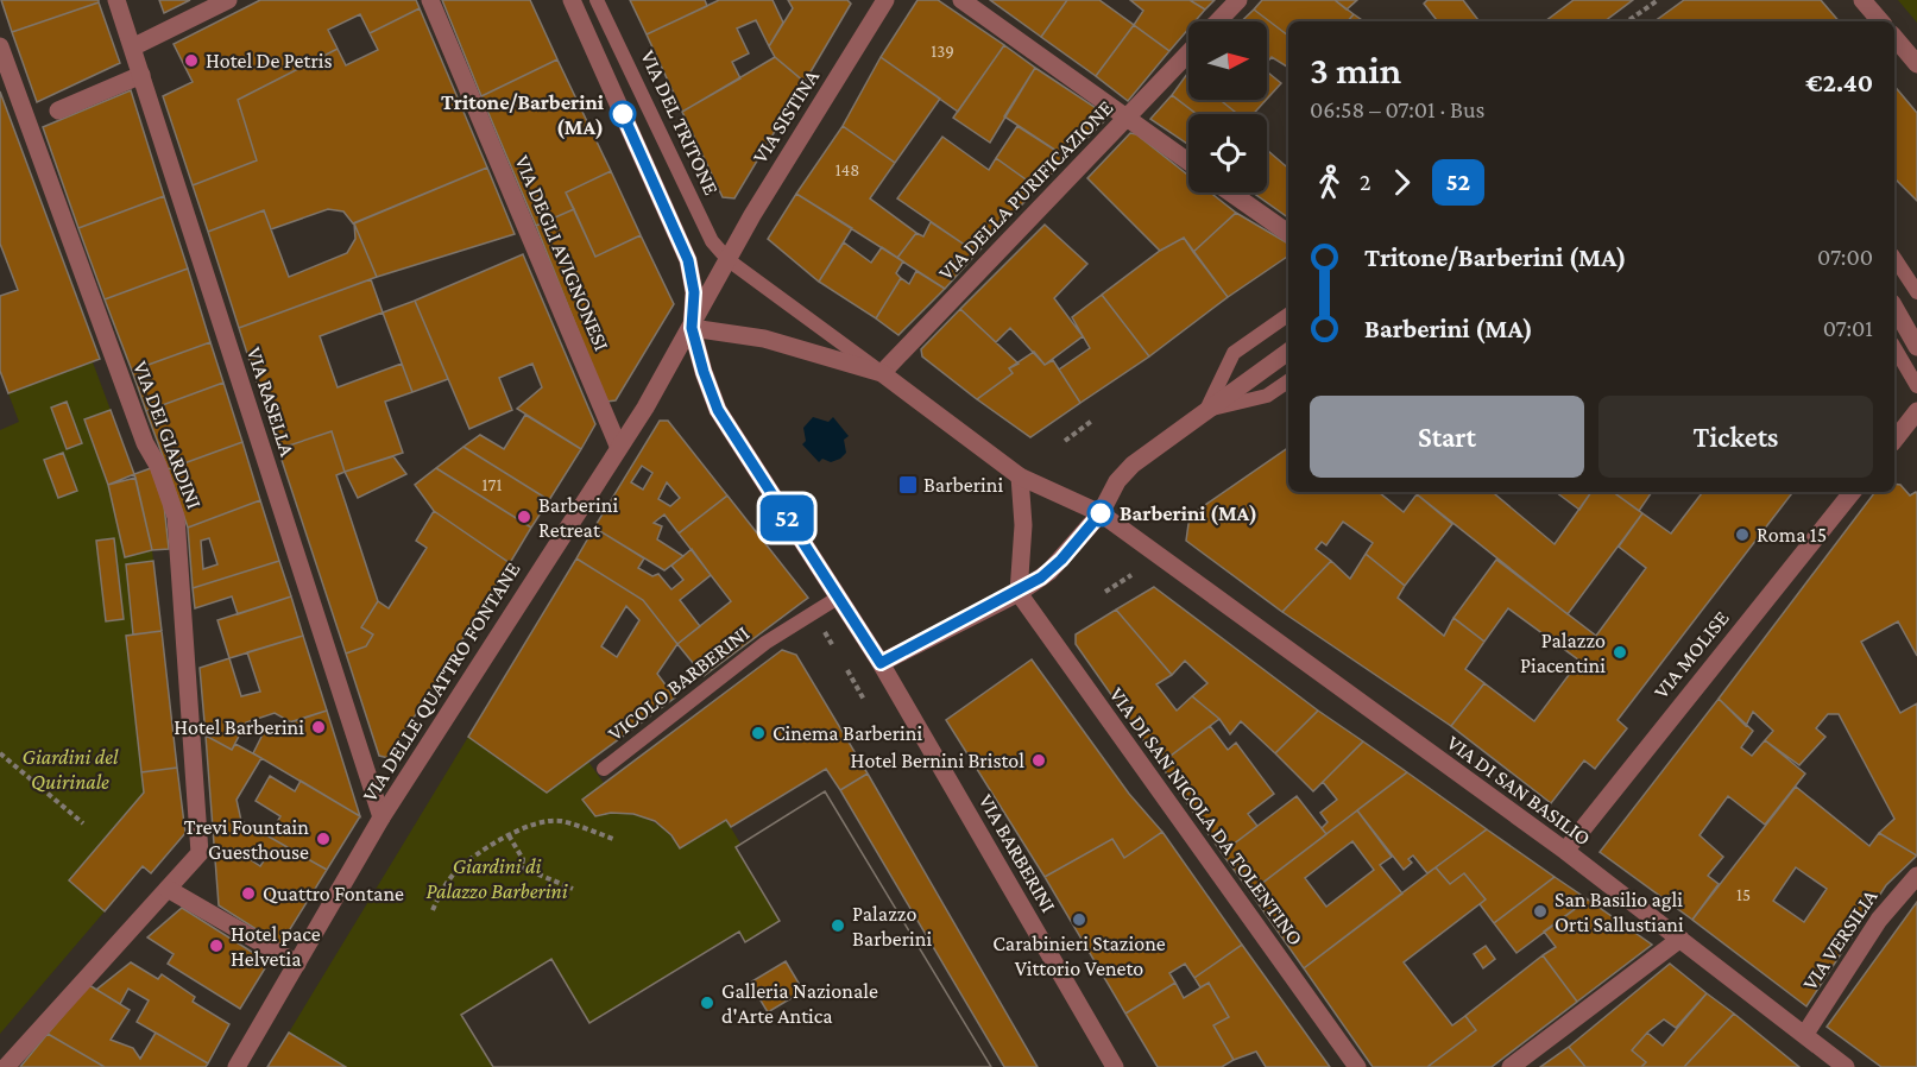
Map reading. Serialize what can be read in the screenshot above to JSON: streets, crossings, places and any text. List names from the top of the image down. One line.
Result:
{"streets":{"street":["VIA SISTINA","VIA DELLA PURIFICAZIONE","VIA DEGLI AVIGNONESI","VIA RASELLA","VIA DEI GIARDINI","VIA MOLISE","VIA DELLE QUATTRO FONTANE","VIA DI SAN BASILIO","VIA DI SAN NICOLA DA TOLENTINO","VIA BARBERINI","VIA VERSILIA"],"lane":["VIA DEL TRITONE","VICOLO BARBERINI"]},"crossings":[["VIA SISTINA","VIA DEL TRITONE"],["VIA SISTINA","VIA DELLE QUATTRO FONTANE"],["VIA SISTINA","VIA BARBERINI"],["VIA DEL TRITONE","VIA DELLA PURIFICAZIONE"],["VIA DEL TRITONE","VIA DI SAN BASILIO"],["VIA DELLA PURIFICAZIONE","VIA DI SAN BASILIO"],["VIA DEGLI AVIGNONESI","VIA DELLE QUATTRO FONTANE"],["VIA RASELLA","VIA DELLE QUATTRO FONTANE"],["VIA MOLISE","VIA DI SAN BASILIO"],["VIA DELLE QUATTRO FONTANE","VIA BARBERINI"],["VICOLO BARBERINI","VIA BARBERINI"],["VIA DI SAN BASILIO","VIA VERSILIA"]],"parks":["Giardini del Quirinale","Giardini di Palazzo Barberini"],"places":{"other":["Hotel De Petris","Tritone/Barberini (MA)","Barberini (MA)","Barberini Retreat","Roma 15","Palazzo Piacentini","Hotel Barberini","Cinema Barberini","Hotel Bernini Bristol","Trevi Fountain Guesthouse","Quattro Fontane","San Basilio agli Orti Sallustiani","Carabinieri Stazione Vittorio Veneto","Palazzo Barberini","Hotel pace Helvetia","Galleria Nazionale d'Arte Antica"],"transit":["Barberini"]},"lines":["bus line 52"],"house_numbers":["139","148","171","15"],"north":"right","page":{"on_map":"52","heading":["3 min","06:58 – 07:01 · Bus","€2.40"],"legs":["2","52"],"list":[{"name":"Tritone/Barberini (MA)","value":"07:00"},{"name":"Barberini (MA)","value":"07:01"}],"buttons":["Start","Tickets"]}}
